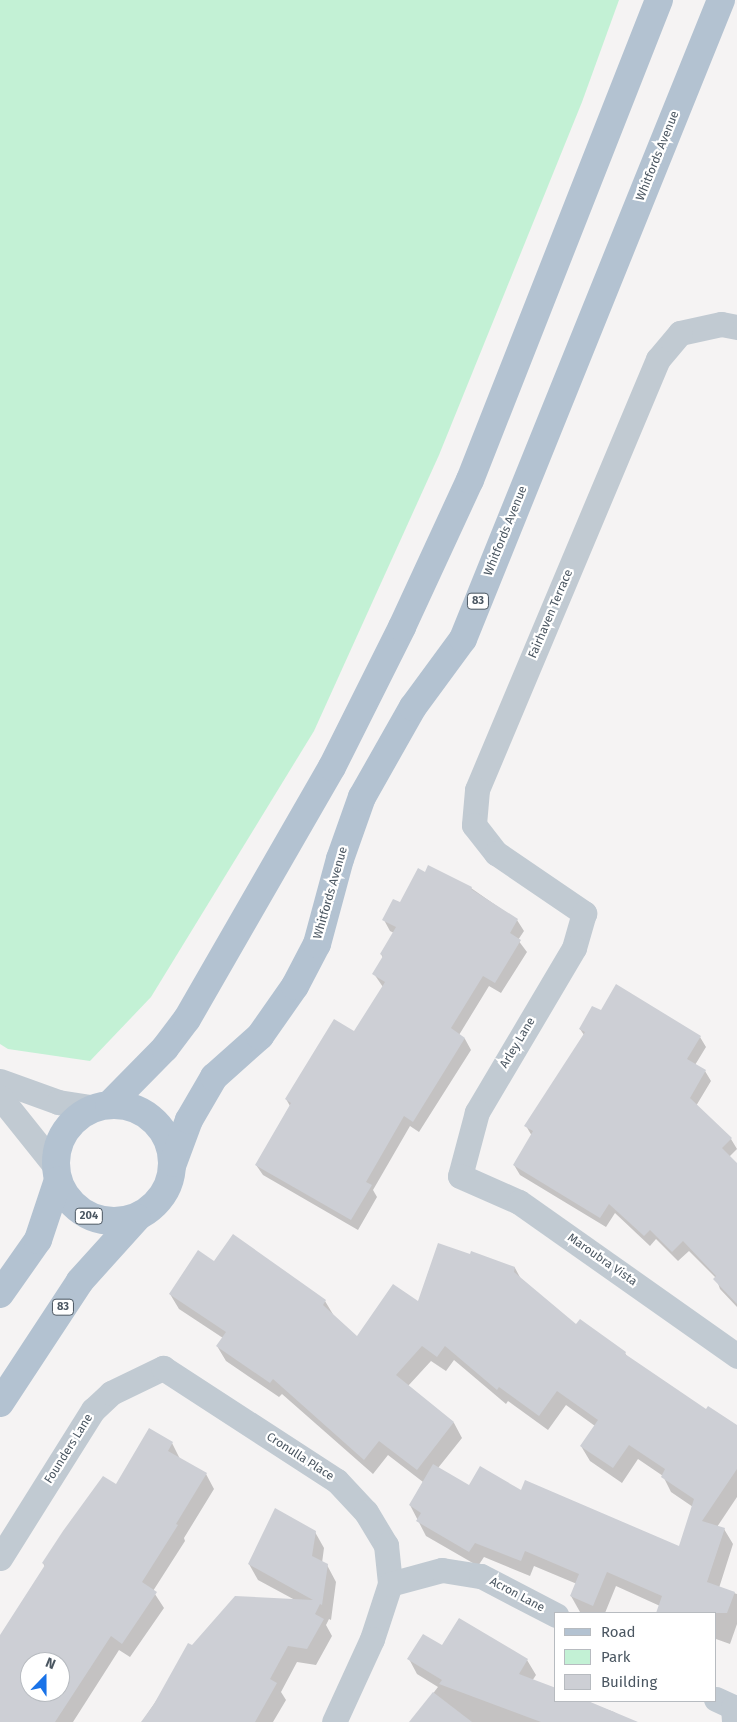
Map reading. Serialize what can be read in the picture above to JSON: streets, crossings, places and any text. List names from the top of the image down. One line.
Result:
{"streets":{"main road":["Whitfords Avenue","83","204"],"street":["Fairhaven Terrace","Arley Lane","Maroubra Vista","Founders Lane","Cronulla Place","Acron Lane"]},"crossings":[["Whitfords Avenue","83"],["Whitfords Avenue","204"],["83","204"],["Fairhaven Terrace","Arley Lane"],["Arley Lane","Maroubra Vista"],["Founders Lane","Cronulla Place"],["Cronulla Place","Acron Lane"]],"legend":["Road","Park","Building"],"north":"top"}
